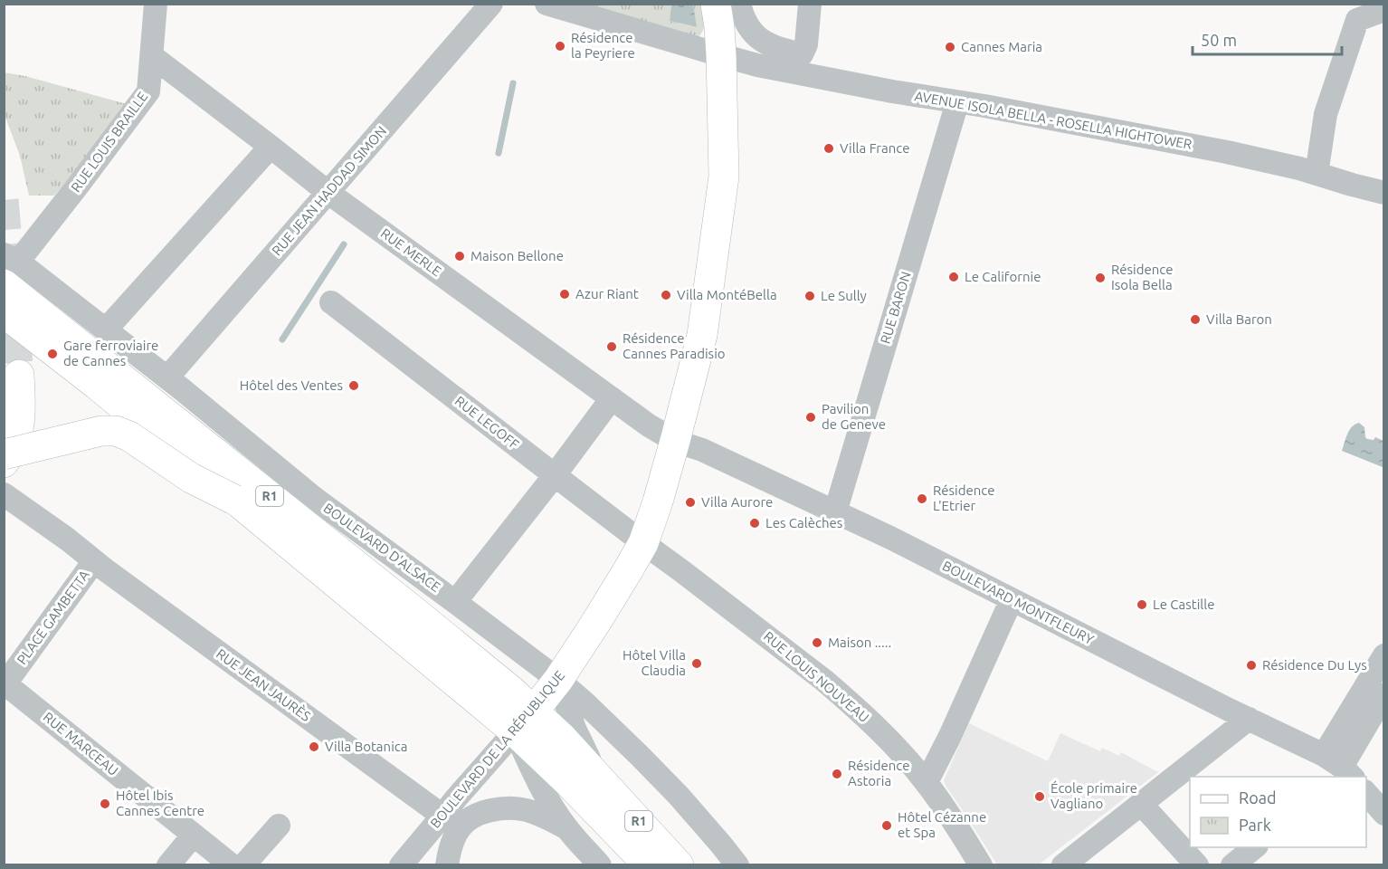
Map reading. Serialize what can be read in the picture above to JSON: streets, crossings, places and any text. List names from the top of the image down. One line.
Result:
{"streets":{"main road":["R1","BOULEVARD DE LA RÉPUBLIQUE"],"street":["AVENUE ISOLA BELLA - ROSELLA HIGHTOWER","RUE LOUIS BRAILLE","RUE JEAN HADDAD SIMON","RUE MERLE","RUE BARON","RUE LEGOFF","BOULEVARD D'ALSACE","BOULEVARD MONTFLEURY","PLACE GAMBETTA","RUE LOUIS NOUVEAU","RUE JEAN JAURÈS","RUE MARCEAU"]},"crossings":[["AVENUE ISOLA BELLA - ROSELLA HIGHTOWER","RUE BARON"],["AVENUE ISOLA BELLA - ROSELLA HIGHTOWER","BOULEVARD DE LA RÉPUBLIQUE"],["RUE LOUIS BRAILLE","RUE MERLE"],["RUE LOUIS BRAILLE","R1"],["RUE LOUIS BRAILLE","BOULEVARD D'ALSACE"],["RUE JEAN HADDAD SIMON","RUE MERLE"],["RUE JEAN HADDAD SIMON","BOULEVARD D'ALSACE"],["RUE MERLE","BOULEVARD MONTFLEURY"],["RUE MERLE","BOULEVARD DE LA RÉPUBLIQUE"],["RUE BARON","BOULEVARD MONTFLEURY"],["RUE LEGOFF","RUE LOUIS NOUVEAU"],["RUE LEGOFF","BOULEVARD DE LA RÉPUBLIQUE"],["R1","BOULEVARD D'ALSACE"],["R1","BOULEVARD DE LA RÉPUBLIQUE"],["BOULEVARD D'ALSACE","BOULEVARD DE LA RÉPUBLIQUE"],["BOULEVARD MONTFLEURY","BOULEVARD DE LA RÉPUBLIQUE"],["PLACE GAMBETTA","RUE JEAN JAURÈS"],["PLACE GAMBETTA","RUE MARCEAU"],["RUE LOUIS NOUVEAU","BOULEVARD DE LA RÉPUBLIQUE"],["RUE JEAN JAURÈS","BOULEVARD DE LA RÉPUBLIQUE"]],"places":["Résidence la Peyriere","Cannes Maria","Villa France","Maison Bellone","Le Californie","Résidence Isola Bella","Azur Riant","Villa MontéBella","Le Sully","Villa Baron","Résidence Cannes Paradisio","Gare ferroviaire de Cannes","Hôtel des Ventes","Pavilion de Geneve","Résidence L'Etrier","Villa Aurore","Les Calèches","Le Castille","Maison .....","Hôtel Villa Claudia","Résidence Du Lys","Villa Botanica","Résidence Astoria","École primaire Vagliano","Hôtel Ibis Cannes Centre","Hôtel Cézanne et Spa"],"legend":["Road","Park"],"scale_bar":"50 m"}
